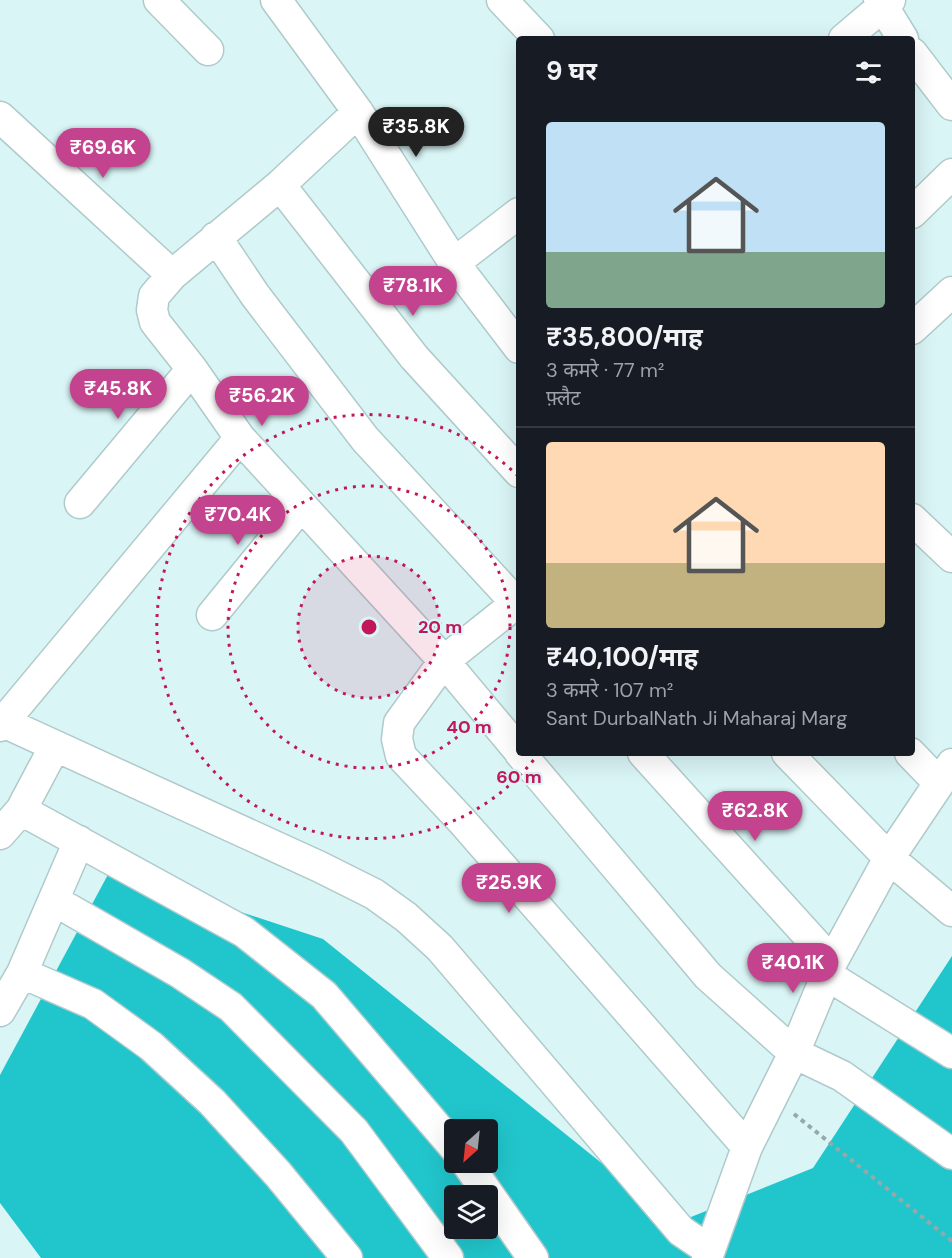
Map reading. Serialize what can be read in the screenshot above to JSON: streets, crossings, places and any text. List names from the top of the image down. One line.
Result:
{"north":"bottom left","page":{"heading":"9 घर","price":["₹35.8K","₹69.6K","₹78.1K","₹45.8K","₹56.2K","₹70.4K","₹62.8K","₹25.9K","₹40.1K"],"list":[{"name":"₹35,800/माह","note":"3 कमरे · 77 m² · फ़्लैट"},{"name":"₹40,100/माह","note":"3 कमरे · 107 m² · Sant DurbalNath Ji Maharaj Marg"}]},"rings":["20 m","40 m","60 m"]}
